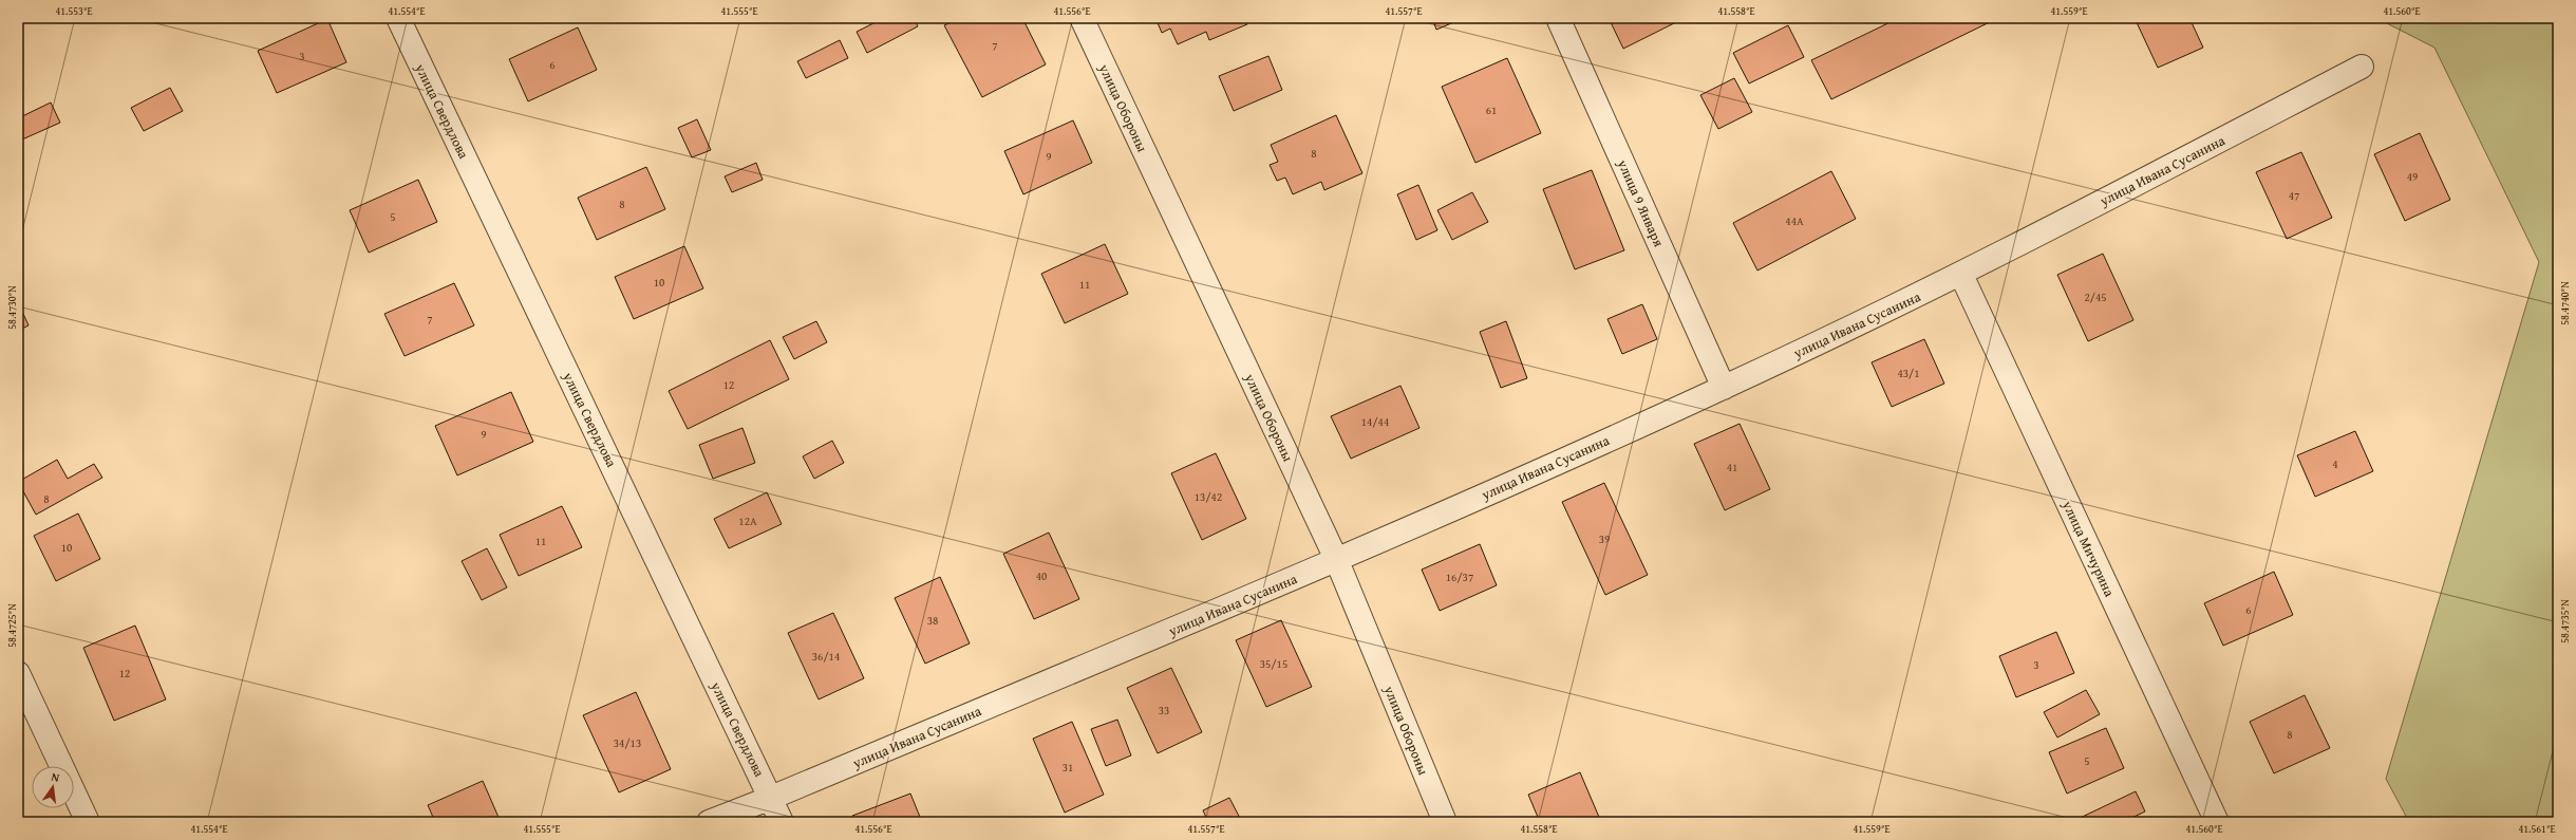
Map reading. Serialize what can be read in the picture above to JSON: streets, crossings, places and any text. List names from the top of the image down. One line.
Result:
{"streets":{"street":["улица Обороны","улица Свердлова","улица Ивана Сусанина","улица 9 Января","улица Мичурина"]},"crossings":[["улица Обороны","улица Ивана Сусанина"],["улица Свердлова","улица Ивана Сусанина"],["улица Ивана Сусанина","улица 9 Января"],["улица Ивана Сусанина","улица Мичурина"]],"house_numbers":["7","3","6","61","8","9","49","47","8","5","44А","10","11","2/45","7","43/1","12","14/44","9","4","41","13/42","8","12А","39","11","10","40","16/37","6","38","36/14","35/15","3","12","33","8","34/13","5","31"],"north":"top","coordinates":["41.553°E","41.554°E","41.555°E","41.556°E","41.557°E","41.558°E","41.559°E","41.560°E","58.4740°N","58.4730°N","58.4735°N","58.4725°N","41.561°E"]}
